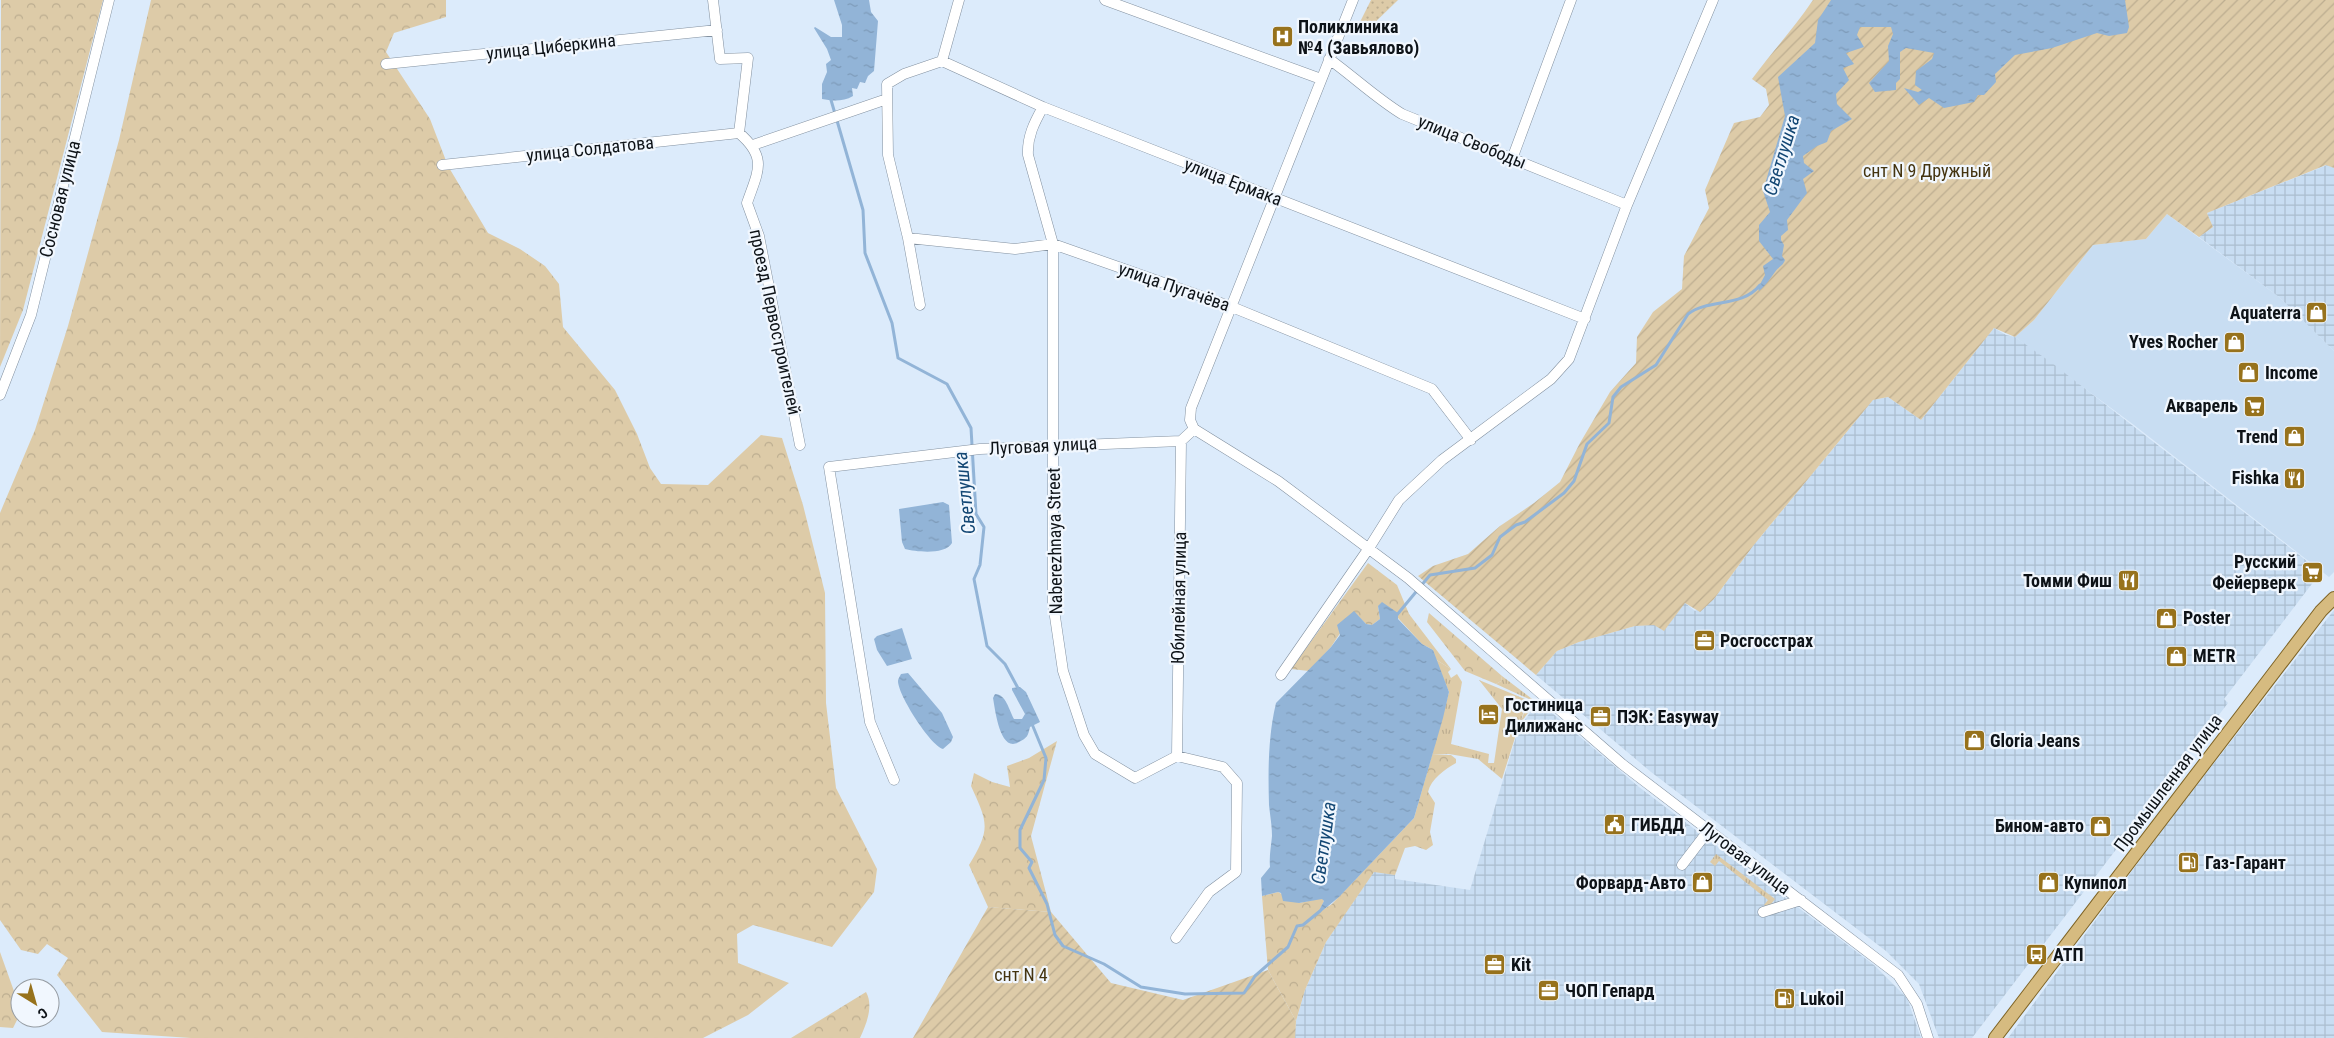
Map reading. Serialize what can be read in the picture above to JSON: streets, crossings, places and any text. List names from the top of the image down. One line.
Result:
{"streets":{"main road":["Промышленная улица"],"street":["улица Циберкина","улица Свободы","улица Солдатова","улица Ермака","Сосновая улица","улица Пугачёва","проезд Первостроителей","Луговая улица","Naberezhnaya Street","Юбилейная улица"]},"crossings":[["улица Ермака","Naberezhnaya Street"],["улица Пугачёва","Naberezhnaya Street"],["Луговая улица","Naberezhnaya Street"],["Луговая улица","Юбилейная улица"],["Naberezhnaya Street","Юбилейная улица"]],"water":["Светлушка"],"parks":["снт N 9 Дружный","снт N 4"],"places":{"hospital":["Поликлиника №4 (Завьялово)"],"shop":["Aquaterra","Yves Rocher","Income","Trend","Poster","METR","Gloria Jeans","Бином-авто","Форвард-Авто","Купипол"],"supermarket":["Акварель","Русский Фейерверк"],"restaurant":["Fishka","Томми Фиш"],"office":["Росгосстрах","ПЭК: Easyway","Kit","ЧОП Гепард"],"hotel":["Гостиница Дилижанс"],"public building":["ГИБДД"],"fuel station":["Газ-Гарант","Lukoil"],"bus stop":["АТП"]},"north":"bottom right"}
